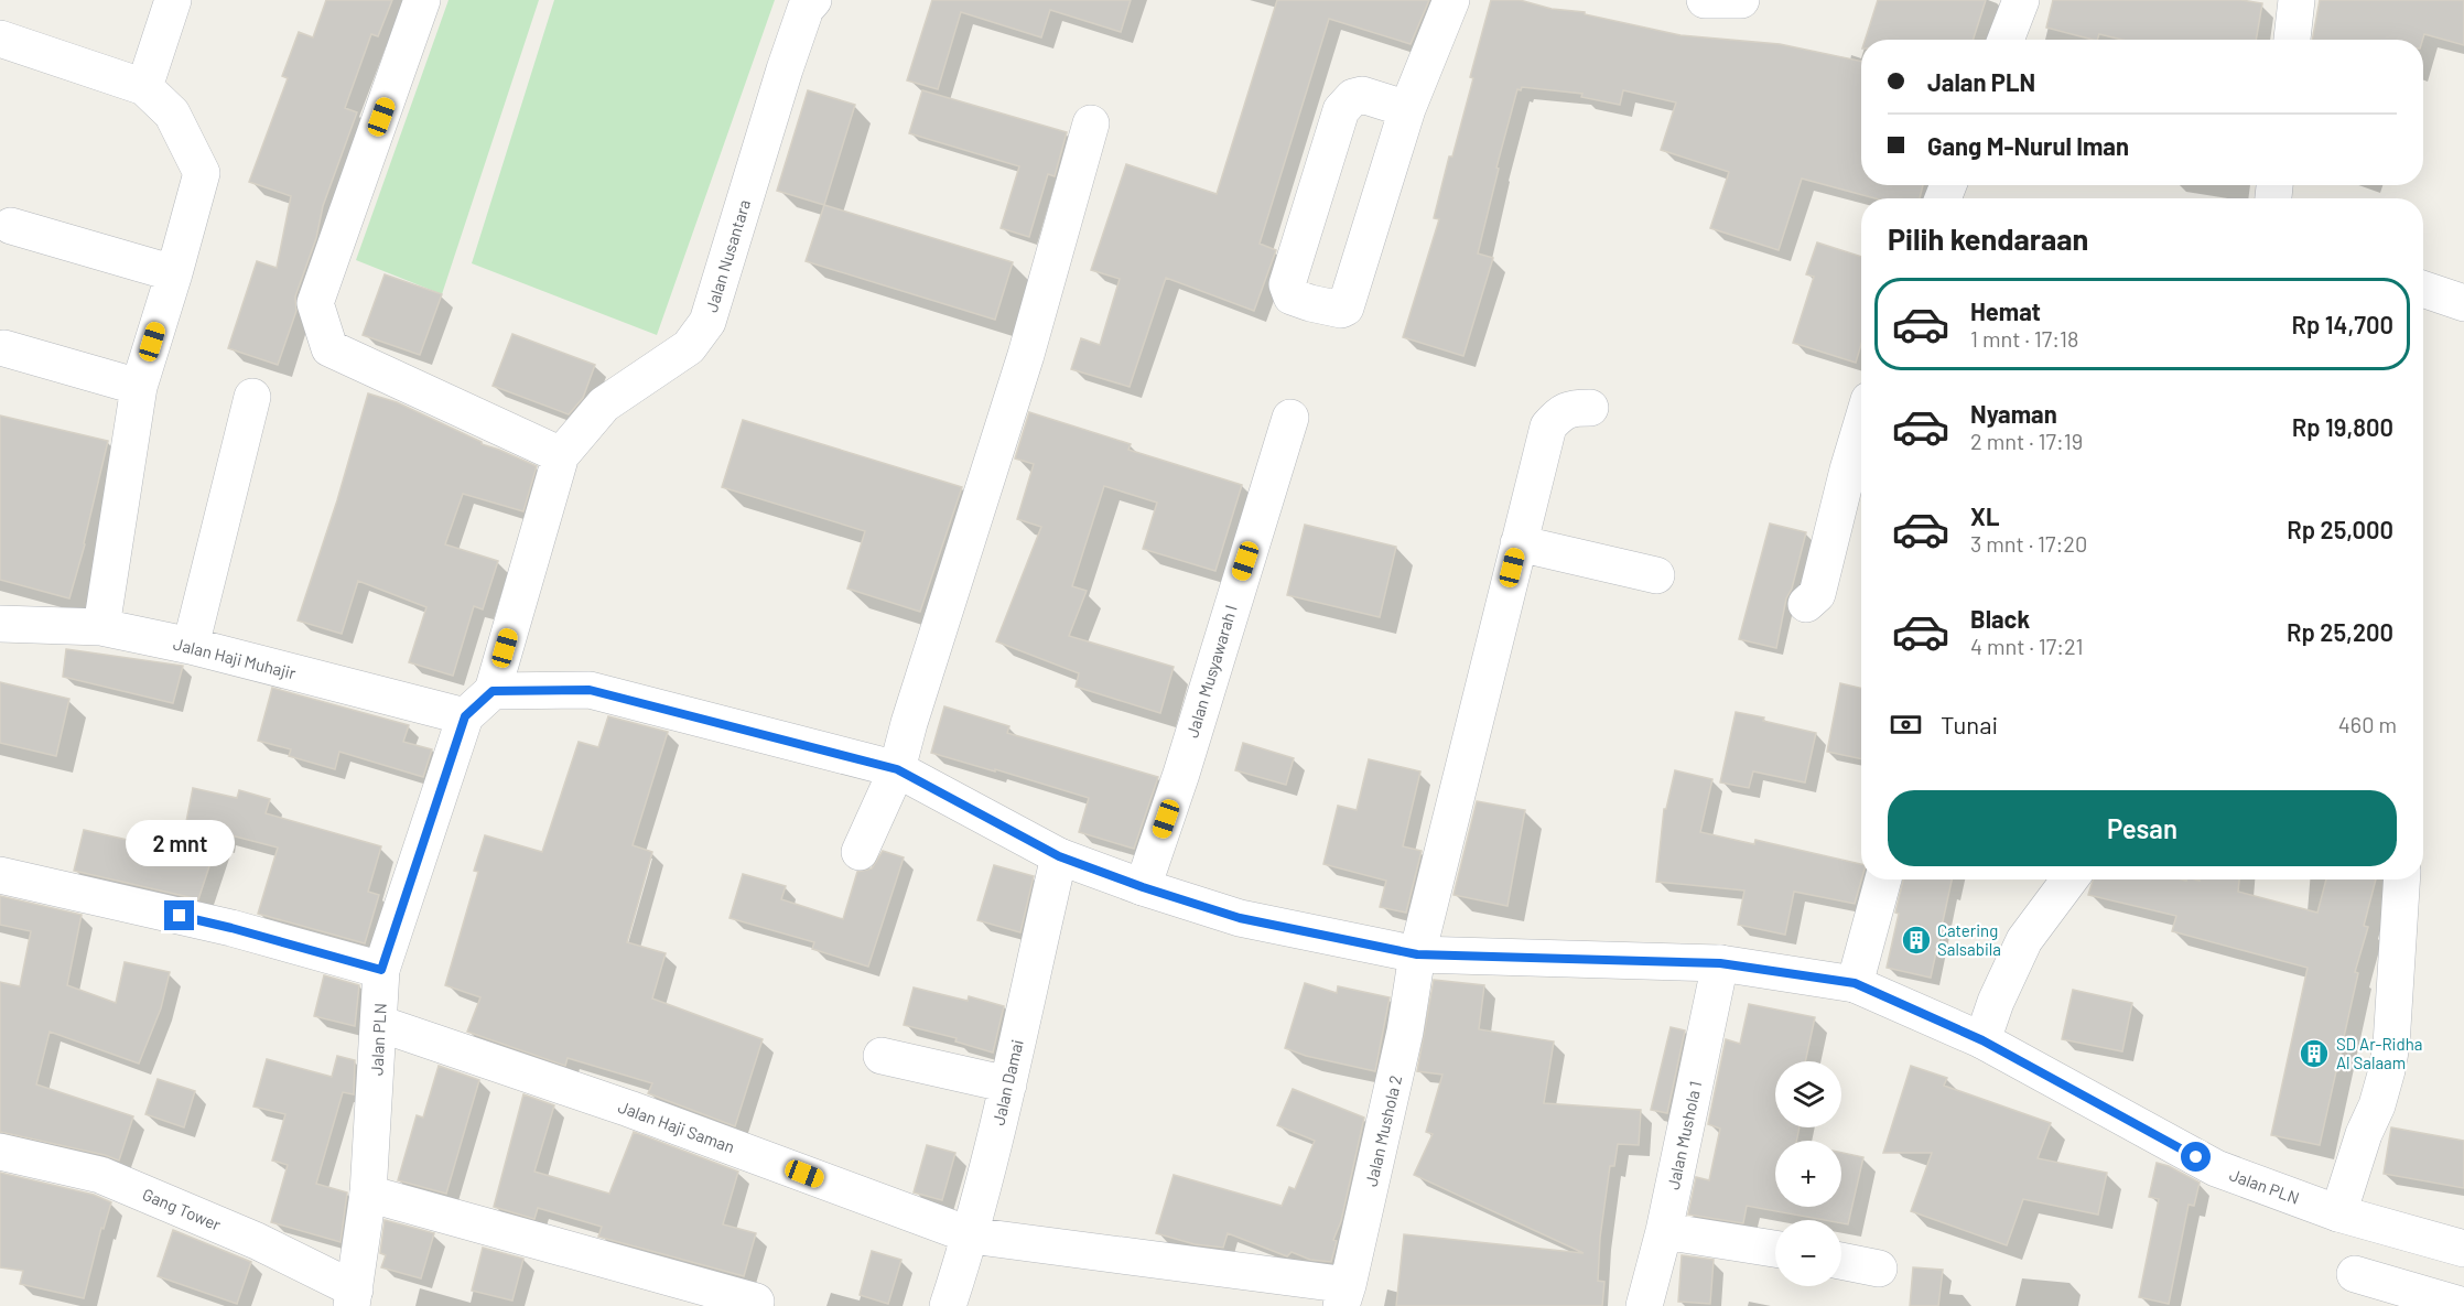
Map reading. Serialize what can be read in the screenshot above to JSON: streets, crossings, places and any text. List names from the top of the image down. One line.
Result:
{"streets":{"street":["Jalan Nusantara","Jalan Haji Muhajir","Jalan Musyawarah I","Jalan PLN","Jalan Damai","Jalan Haji Saman","Jalan Mushola 2","Jalan Mushola 1","Gang Tower"]},"crossings":[["Jalan Haji Muhajir","Jalan PLN"],["Jalan Musyawarah I","Jalan PLN"],["Jalan PLN","Jalan Damai"],["Jalan PLN","Jalan Haji Saman"],["Jalan PLN","Jalan Mushola 2"],["Jalan PLN","Jalan Mushola 1"],["Jalan PLN","Gang Tower"],["Jalan Damai","Jalan Haji Saman"],["Jalan Haji Saman","Jalan Mushola 2"]],"places":{"building":["Catering Salsabila","SD Ar-Ridha Al Salaam"]},"page":{"banner":["Jalan PLN","Gang M-Nurul Iman"],"heading":"Pilih kendaraan","list":[{"name":"Hemat","note":"1 mnt · 17:18","value":"Rp 14,700"},{"name":"Nyaman","note":"2 mnt · 17:19","value":"Rp 19,800"},{"name":"XL","note":"3 mnt · 17:20","value":"Rp 25,000"},{"name":"Black","note":"4 mnt · 17:21","value":"Rp 25,200"}],"pay":["Tunai","460 m"],"buttons":"Pesan","bubble":"2 mnt","map_buttons":["+","−"]}}
